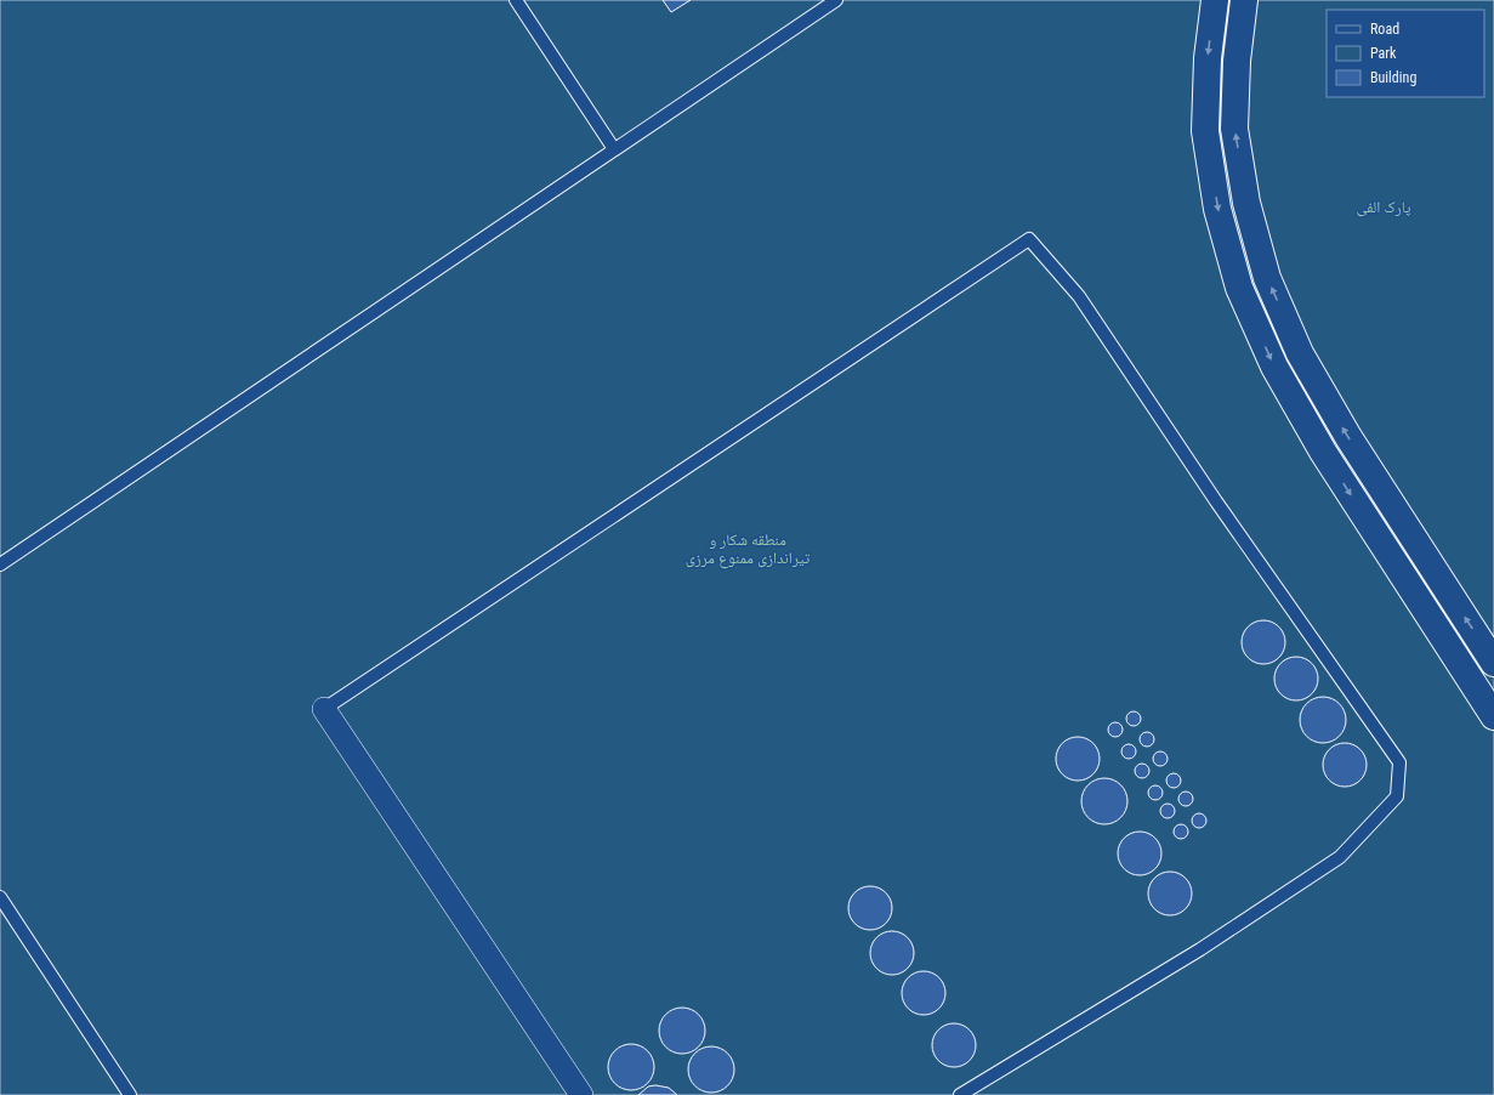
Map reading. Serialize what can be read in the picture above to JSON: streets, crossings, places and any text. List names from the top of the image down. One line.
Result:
{"parks":["پارک الفی","منطقه شکار و تیراندازی ممنوع مرزی"],"legend":["Road","Park","Building"]}
